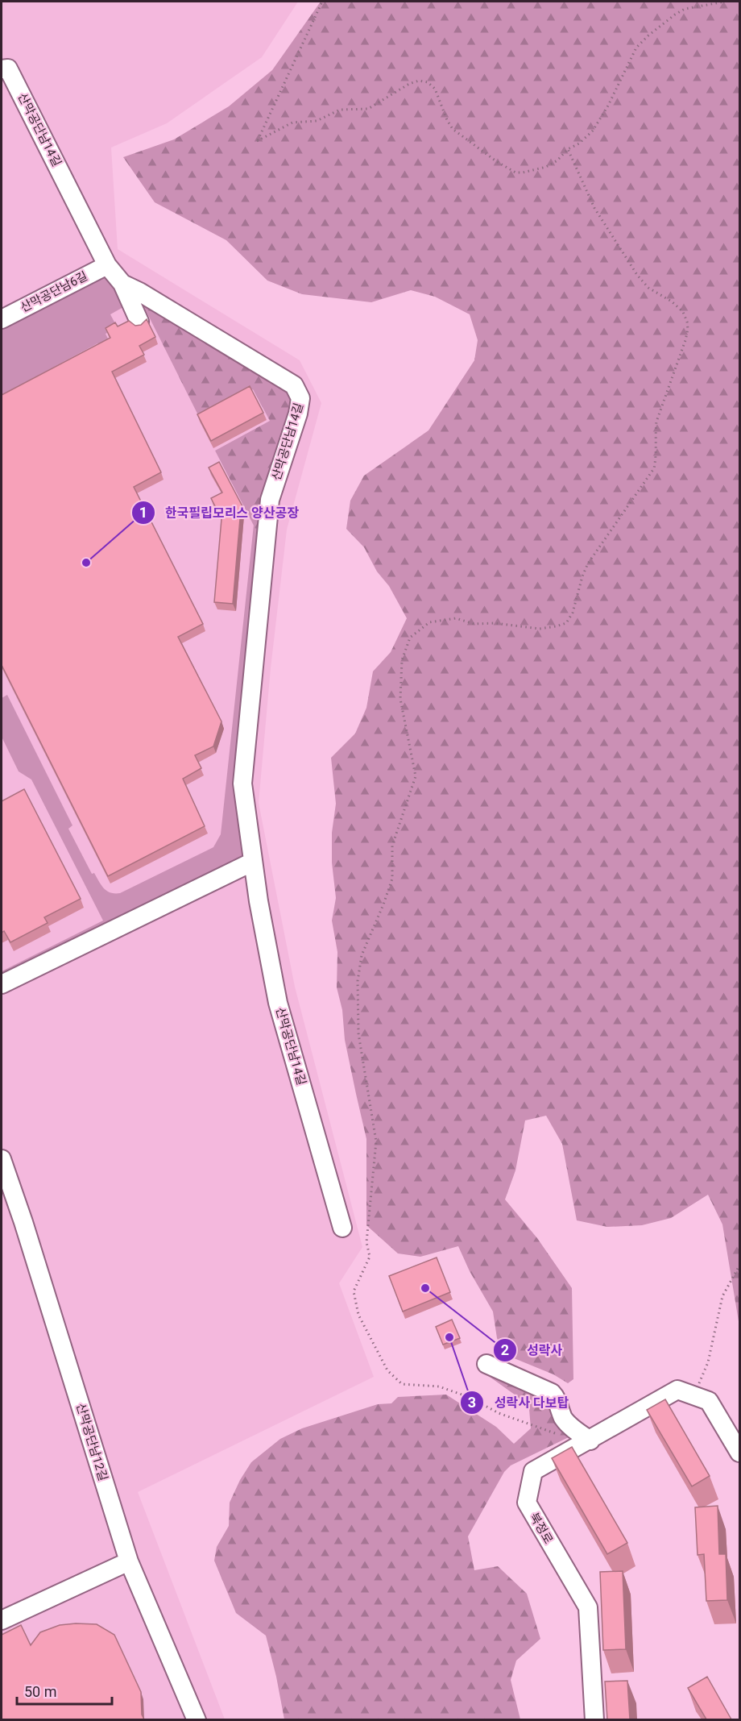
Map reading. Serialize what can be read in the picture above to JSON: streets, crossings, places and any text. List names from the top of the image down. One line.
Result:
{"streets":{"street":["산막공단남14길","산막공단남6길","산막공단남12길","북정로"]},"crossings":[["산막공단남14길","산막공단남6길"]],"places":["한국필립모리스 양산공장","성락사","성락사 다보탑"],"scale_bar":"50 m"}
